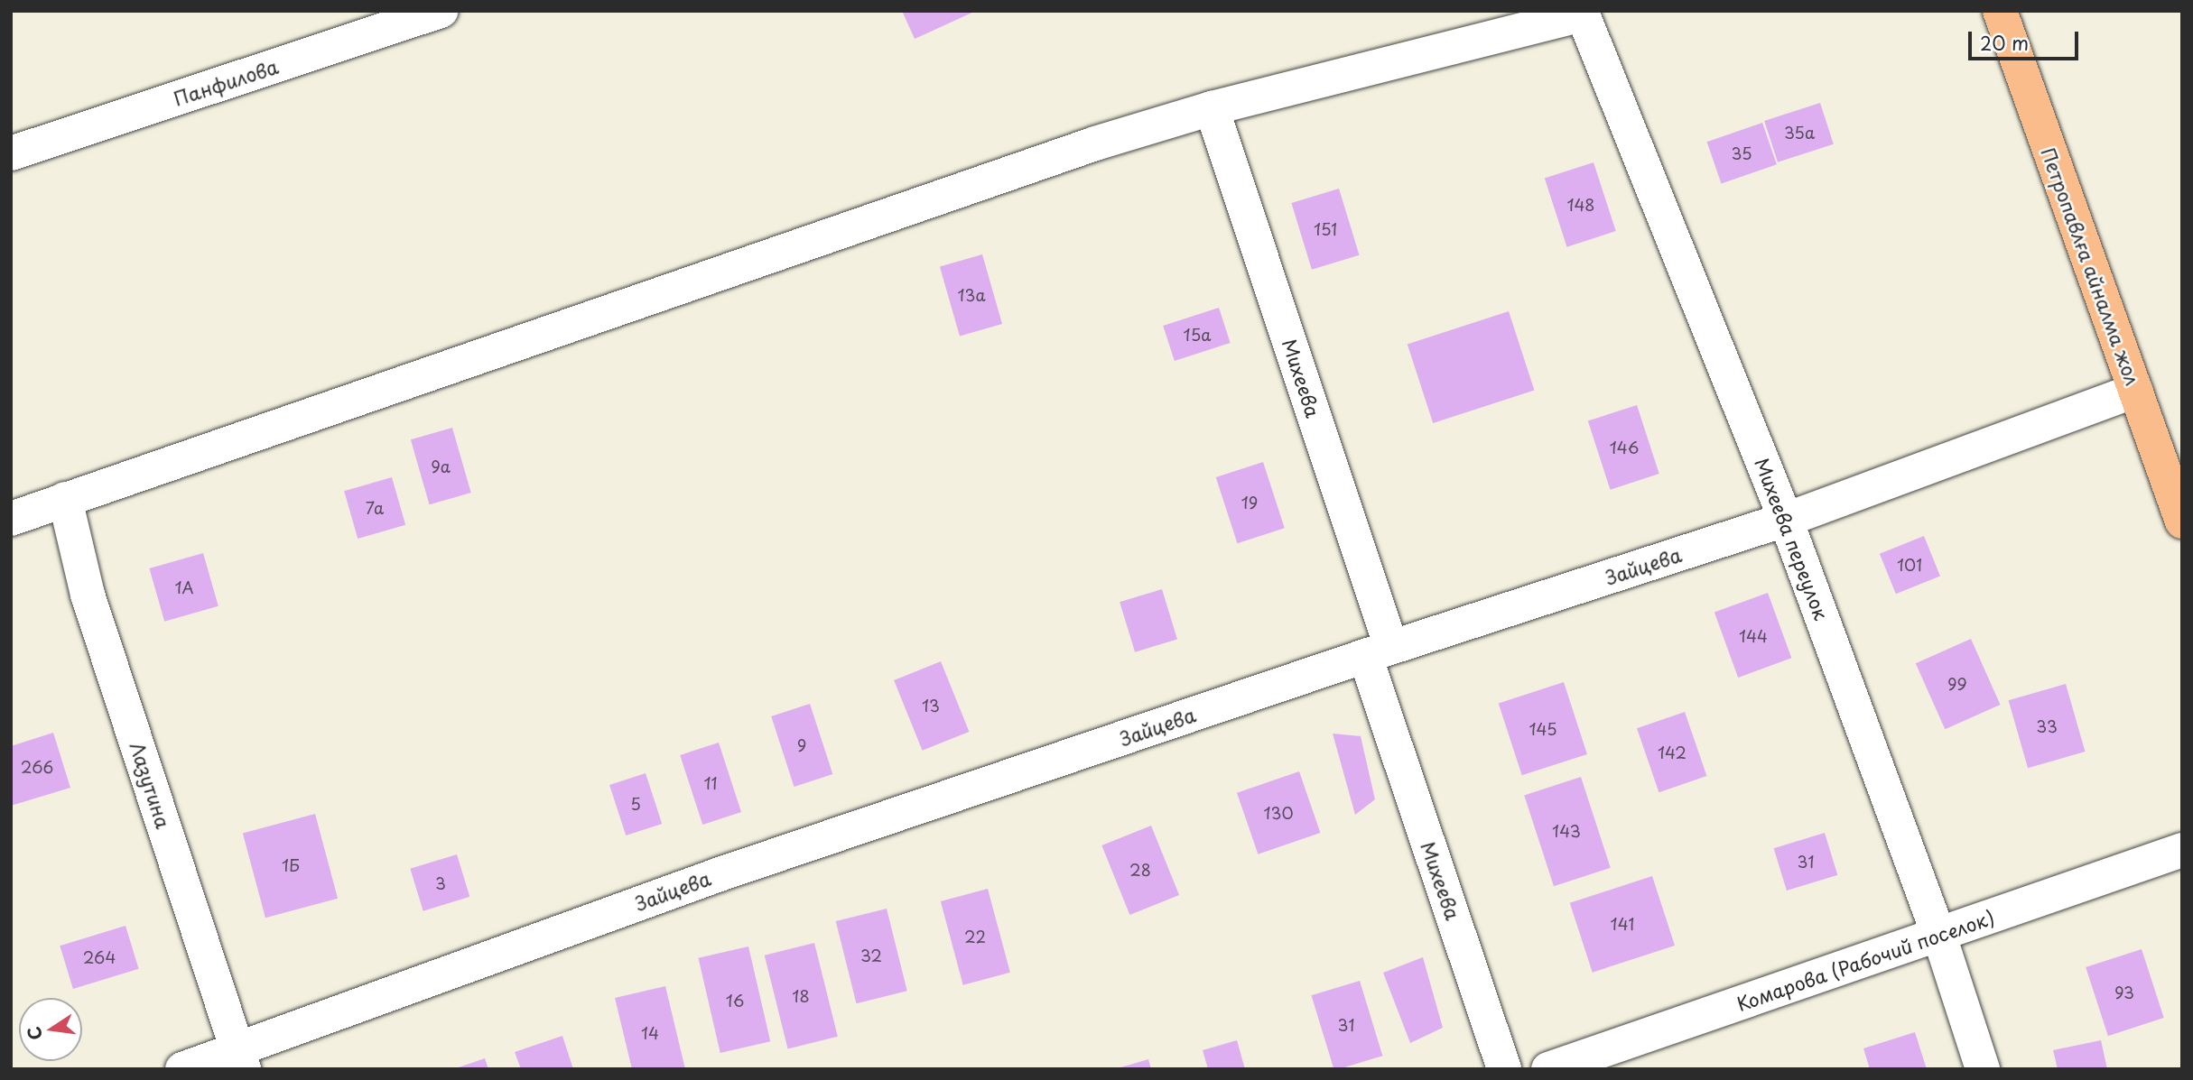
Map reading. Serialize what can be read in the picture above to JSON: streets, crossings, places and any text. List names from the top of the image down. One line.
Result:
{"streets":{"highway":["Петропавлға айналма жол"],"street":["Панфилова","Михеева","Михеева переулок","Зайцева","Лазутина","Комарова (Рабочий поселок)"]},"crossings":[["Петропавлға айналма жол","Зайцева"],["Михеева","Михеева переулок"],["Михеева","Зайцева"],["Михеева переулок","Зайцева"],["Михеева переулок","Комарова (Рабочий поселок)"],["Зайцева","Лазутина"]],"house_numbers":["35а","35","148","151","13а","15а","146","9а","19","7а","101","1A","144","99","13","33","145","9","142","266","11","5","130","143","31","1Б","28","3","141","22","32","264","93","18","16","31","14"],"scale_bar":"20 m","north":"left"}
